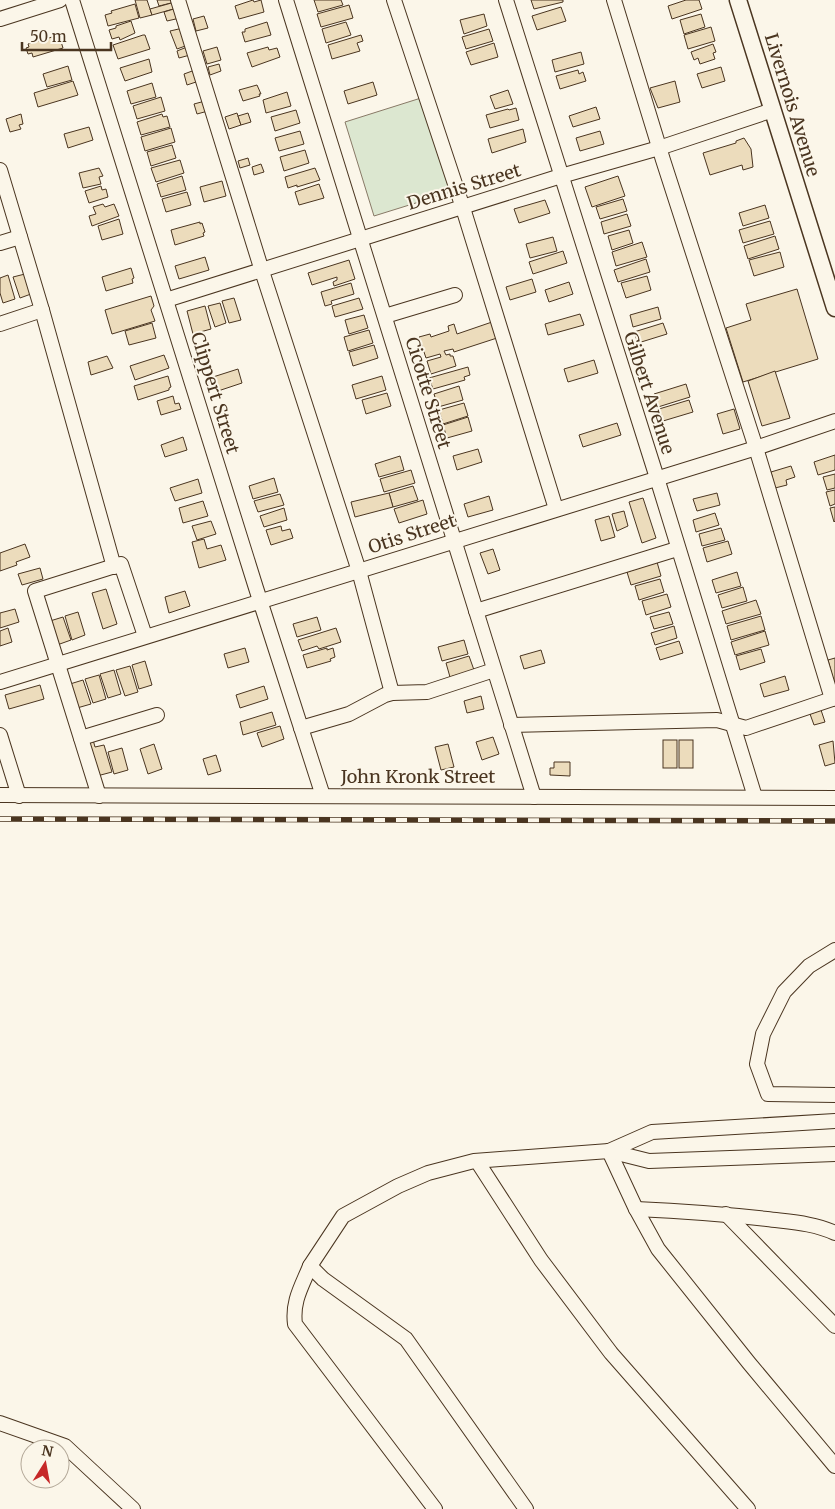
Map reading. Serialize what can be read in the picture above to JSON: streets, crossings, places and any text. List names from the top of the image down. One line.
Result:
{"streets":{"main road":["Livernois Avenue"],"street":["Dennis Street","Clippert Street","Cicotte Street","Gilbert Avenue","Otis Street","John Kronk Street"]},"crossings":[["Livernois Avenue","Dennis Street"],["Dennis Street","Clippert Street"],["Dennis Street","Cicotte Street"],["Dennis Street","Gilbert Avenue"],["Clippert Street","Otis Street"],["Clippert Street","John Kronk Street"],["Cicotte Street","Otis Street"],["Cicotte Street","John Kronk Street"],["Gilbert Avenue","Otis Street"],["Gilbert Avenue","John Kronk Street"]],"scale_bar":"50 m","north":"top"}
